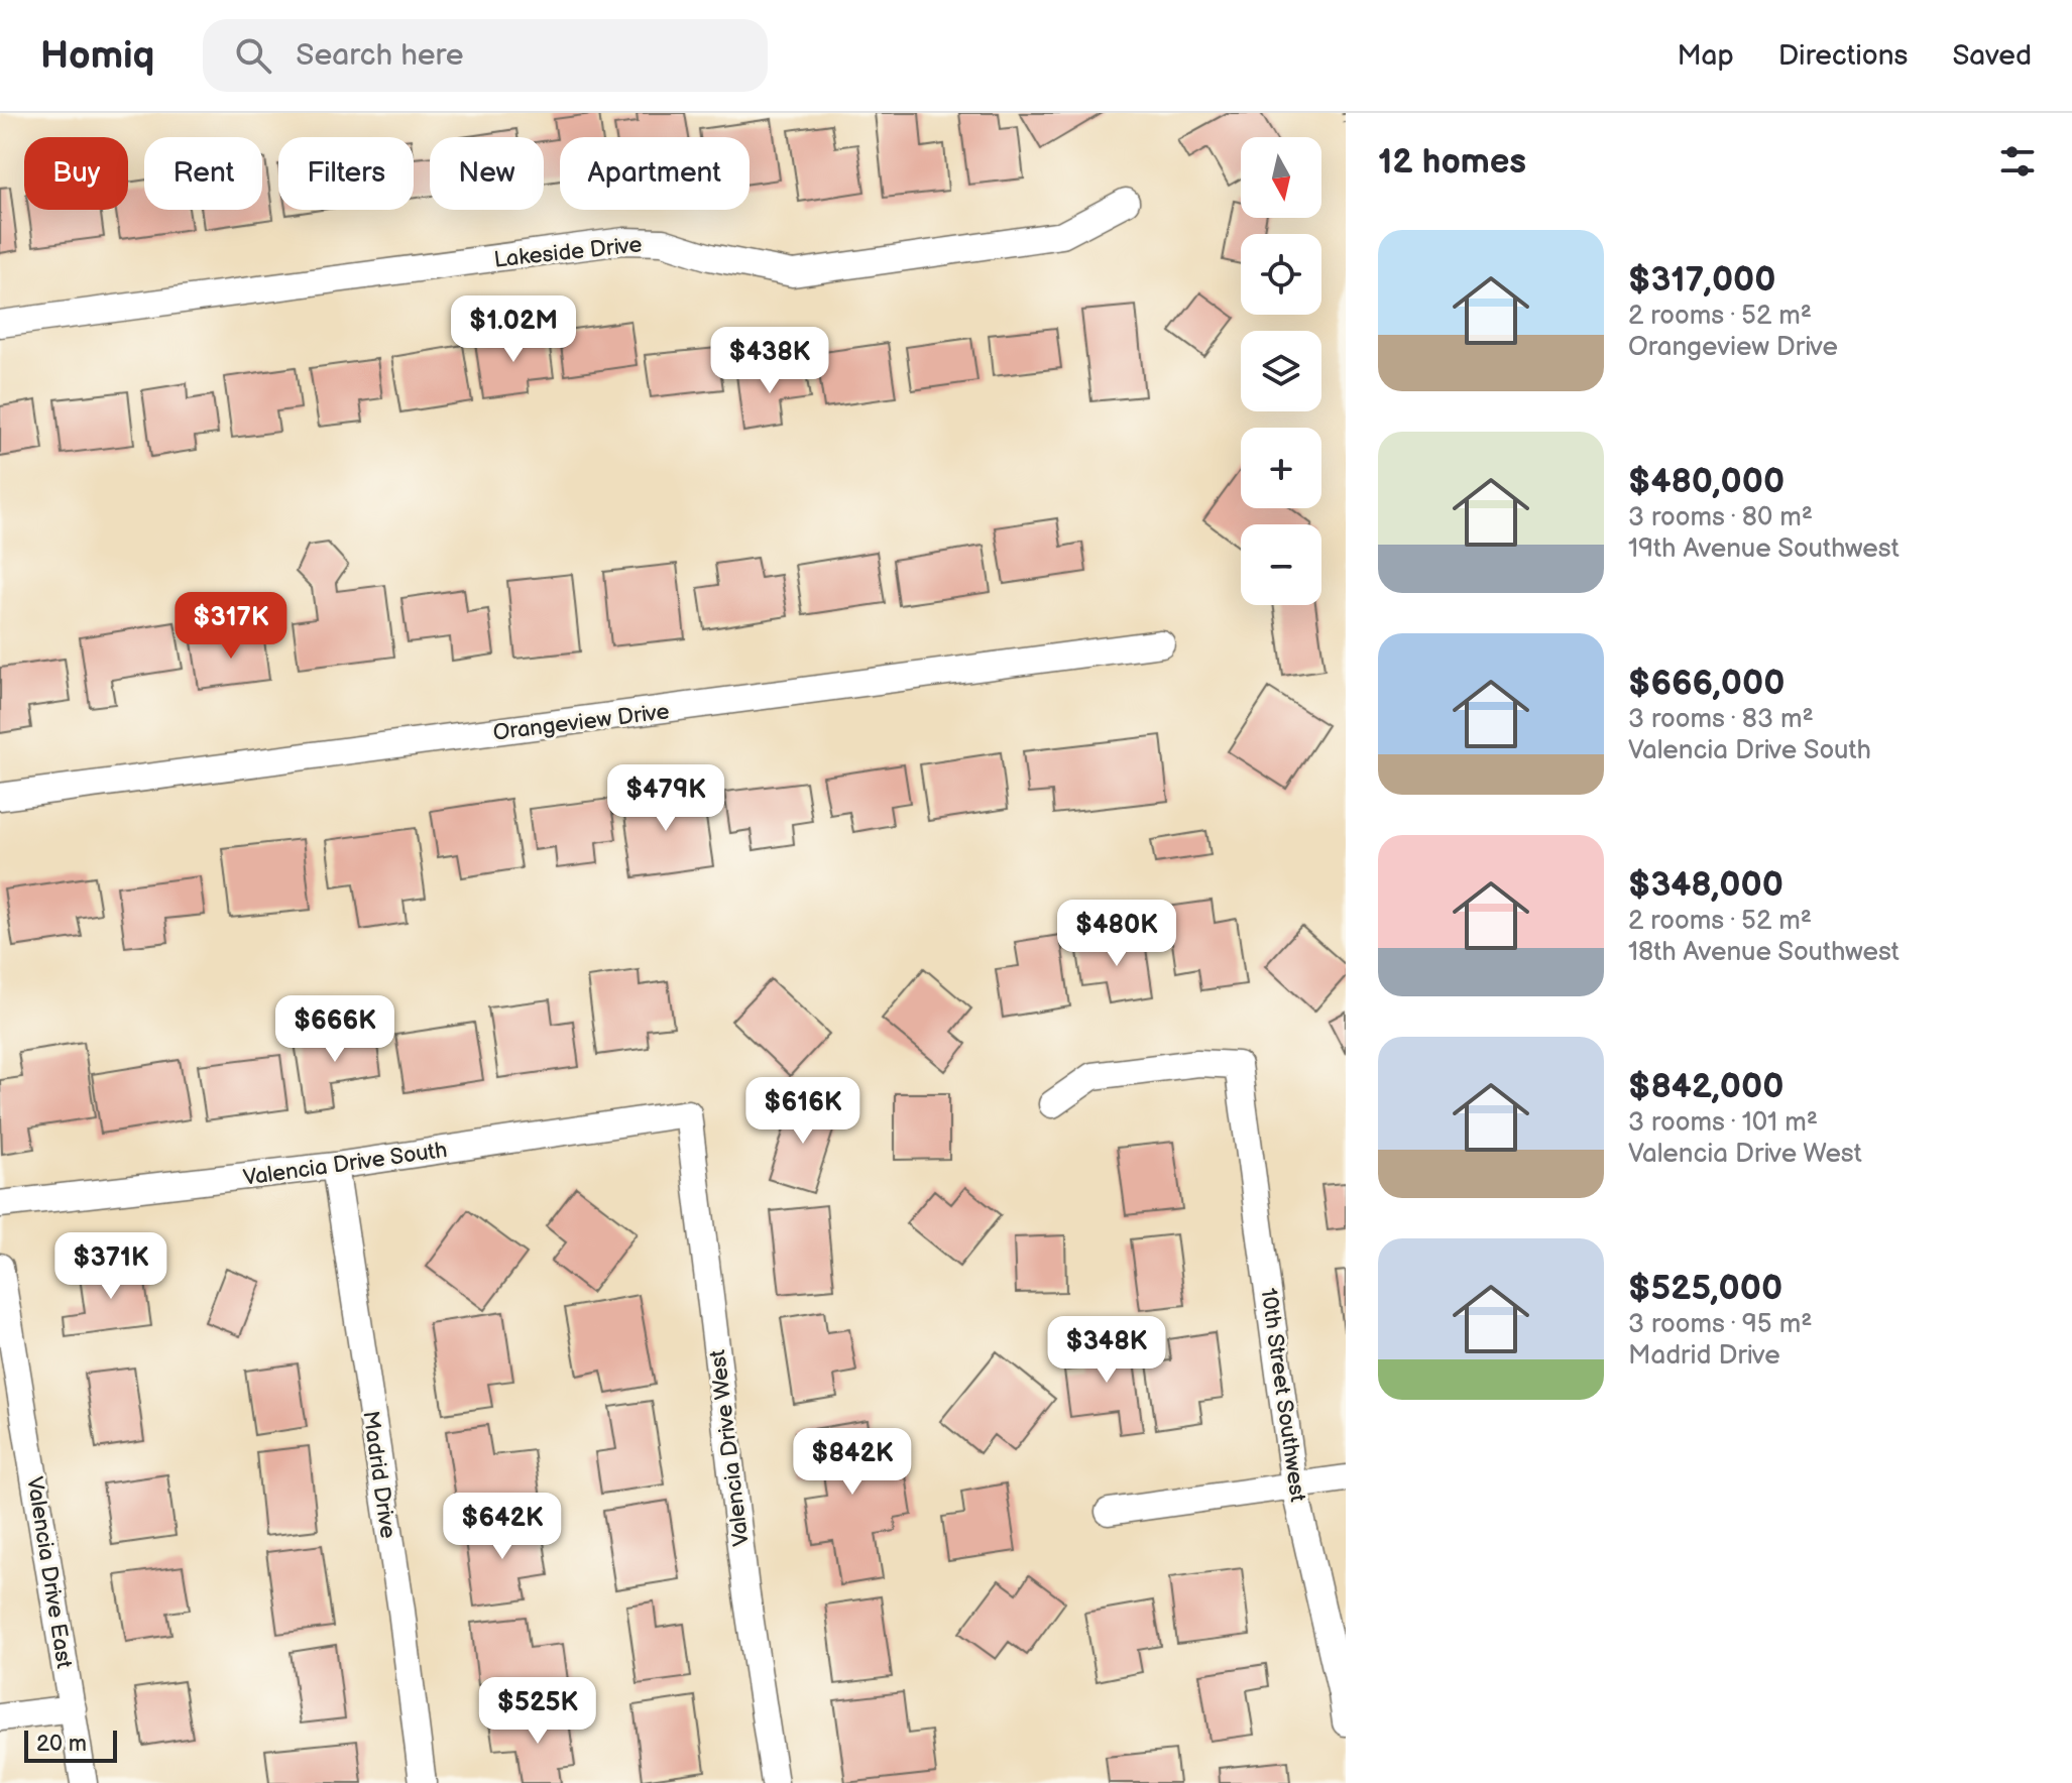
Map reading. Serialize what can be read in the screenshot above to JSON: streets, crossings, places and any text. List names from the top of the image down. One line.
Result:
{"streets":{"street":["Lakeside Drive","Orangeview Drive","Valencia Drive South","10th Street Southwest","Valencia Drive West","Madrid Drive","Valencia Drive East"]},"crossings":[["Valencia Drive South","Valencia Drive West"],["Valencia Drive South","Madrid Drive"]],"scale_bar":"20 m","north":"bottom","page":{"header":"Homiq","search":"Search here","nav":["Map","Directions","Saved"],"heading":"12 homes","map_buttons":["+","−"],"chip":["Buy","Rent","Filters","New","Apartment"],"list":[{"name":"$317,000","note":"2 rooms · 52 m² · Orangeview Drive"},{"name":"$480,000","note":"3 rooms · 80 m² · 19th Avenue Southwest"},{"name":"$666,000","note":"3 rooms · 83 m² · Valencia Drive South"},{"name":"$348,000","note":"2 rooms · 52 m² · 18th Avenue Southwest"},{"name":"$842,000","note":"3 rooms · 101 m² · Valencia Drive West"},{"name":"$525,000","note":"3 rooms · 95 m² · Madrid Drive"}],"price":["$1.02M","$438K","$317K","$479K","$480K","$666K","$616K","$371K","$348K","$842K","$642K","$525K"],"scale":"20 m"}}
